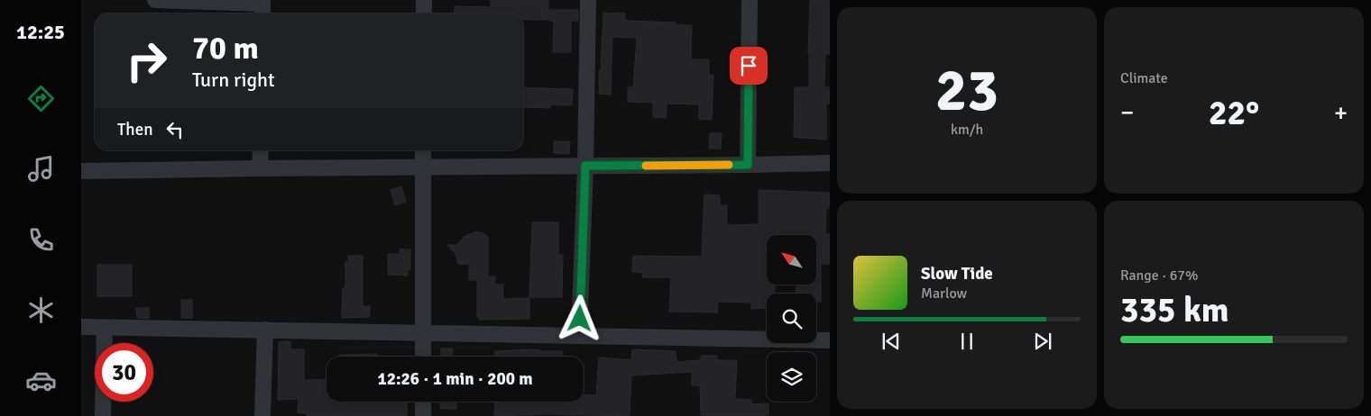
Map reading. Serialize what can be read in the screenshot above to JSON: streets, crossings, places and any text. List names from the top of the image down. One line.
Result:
{"north":"top left","page":{"tabs":"12:25","tile":[["23","km/h"],"Climate",["Range · 67%","335 km"]],"turn":["70 m","Turn right"],"heat":["−","22°","+"],"then":"Then","song":["Slow Tide","Marlow"],"limit":"30","trip":"12:26 · 1 min · 200 m"}}
